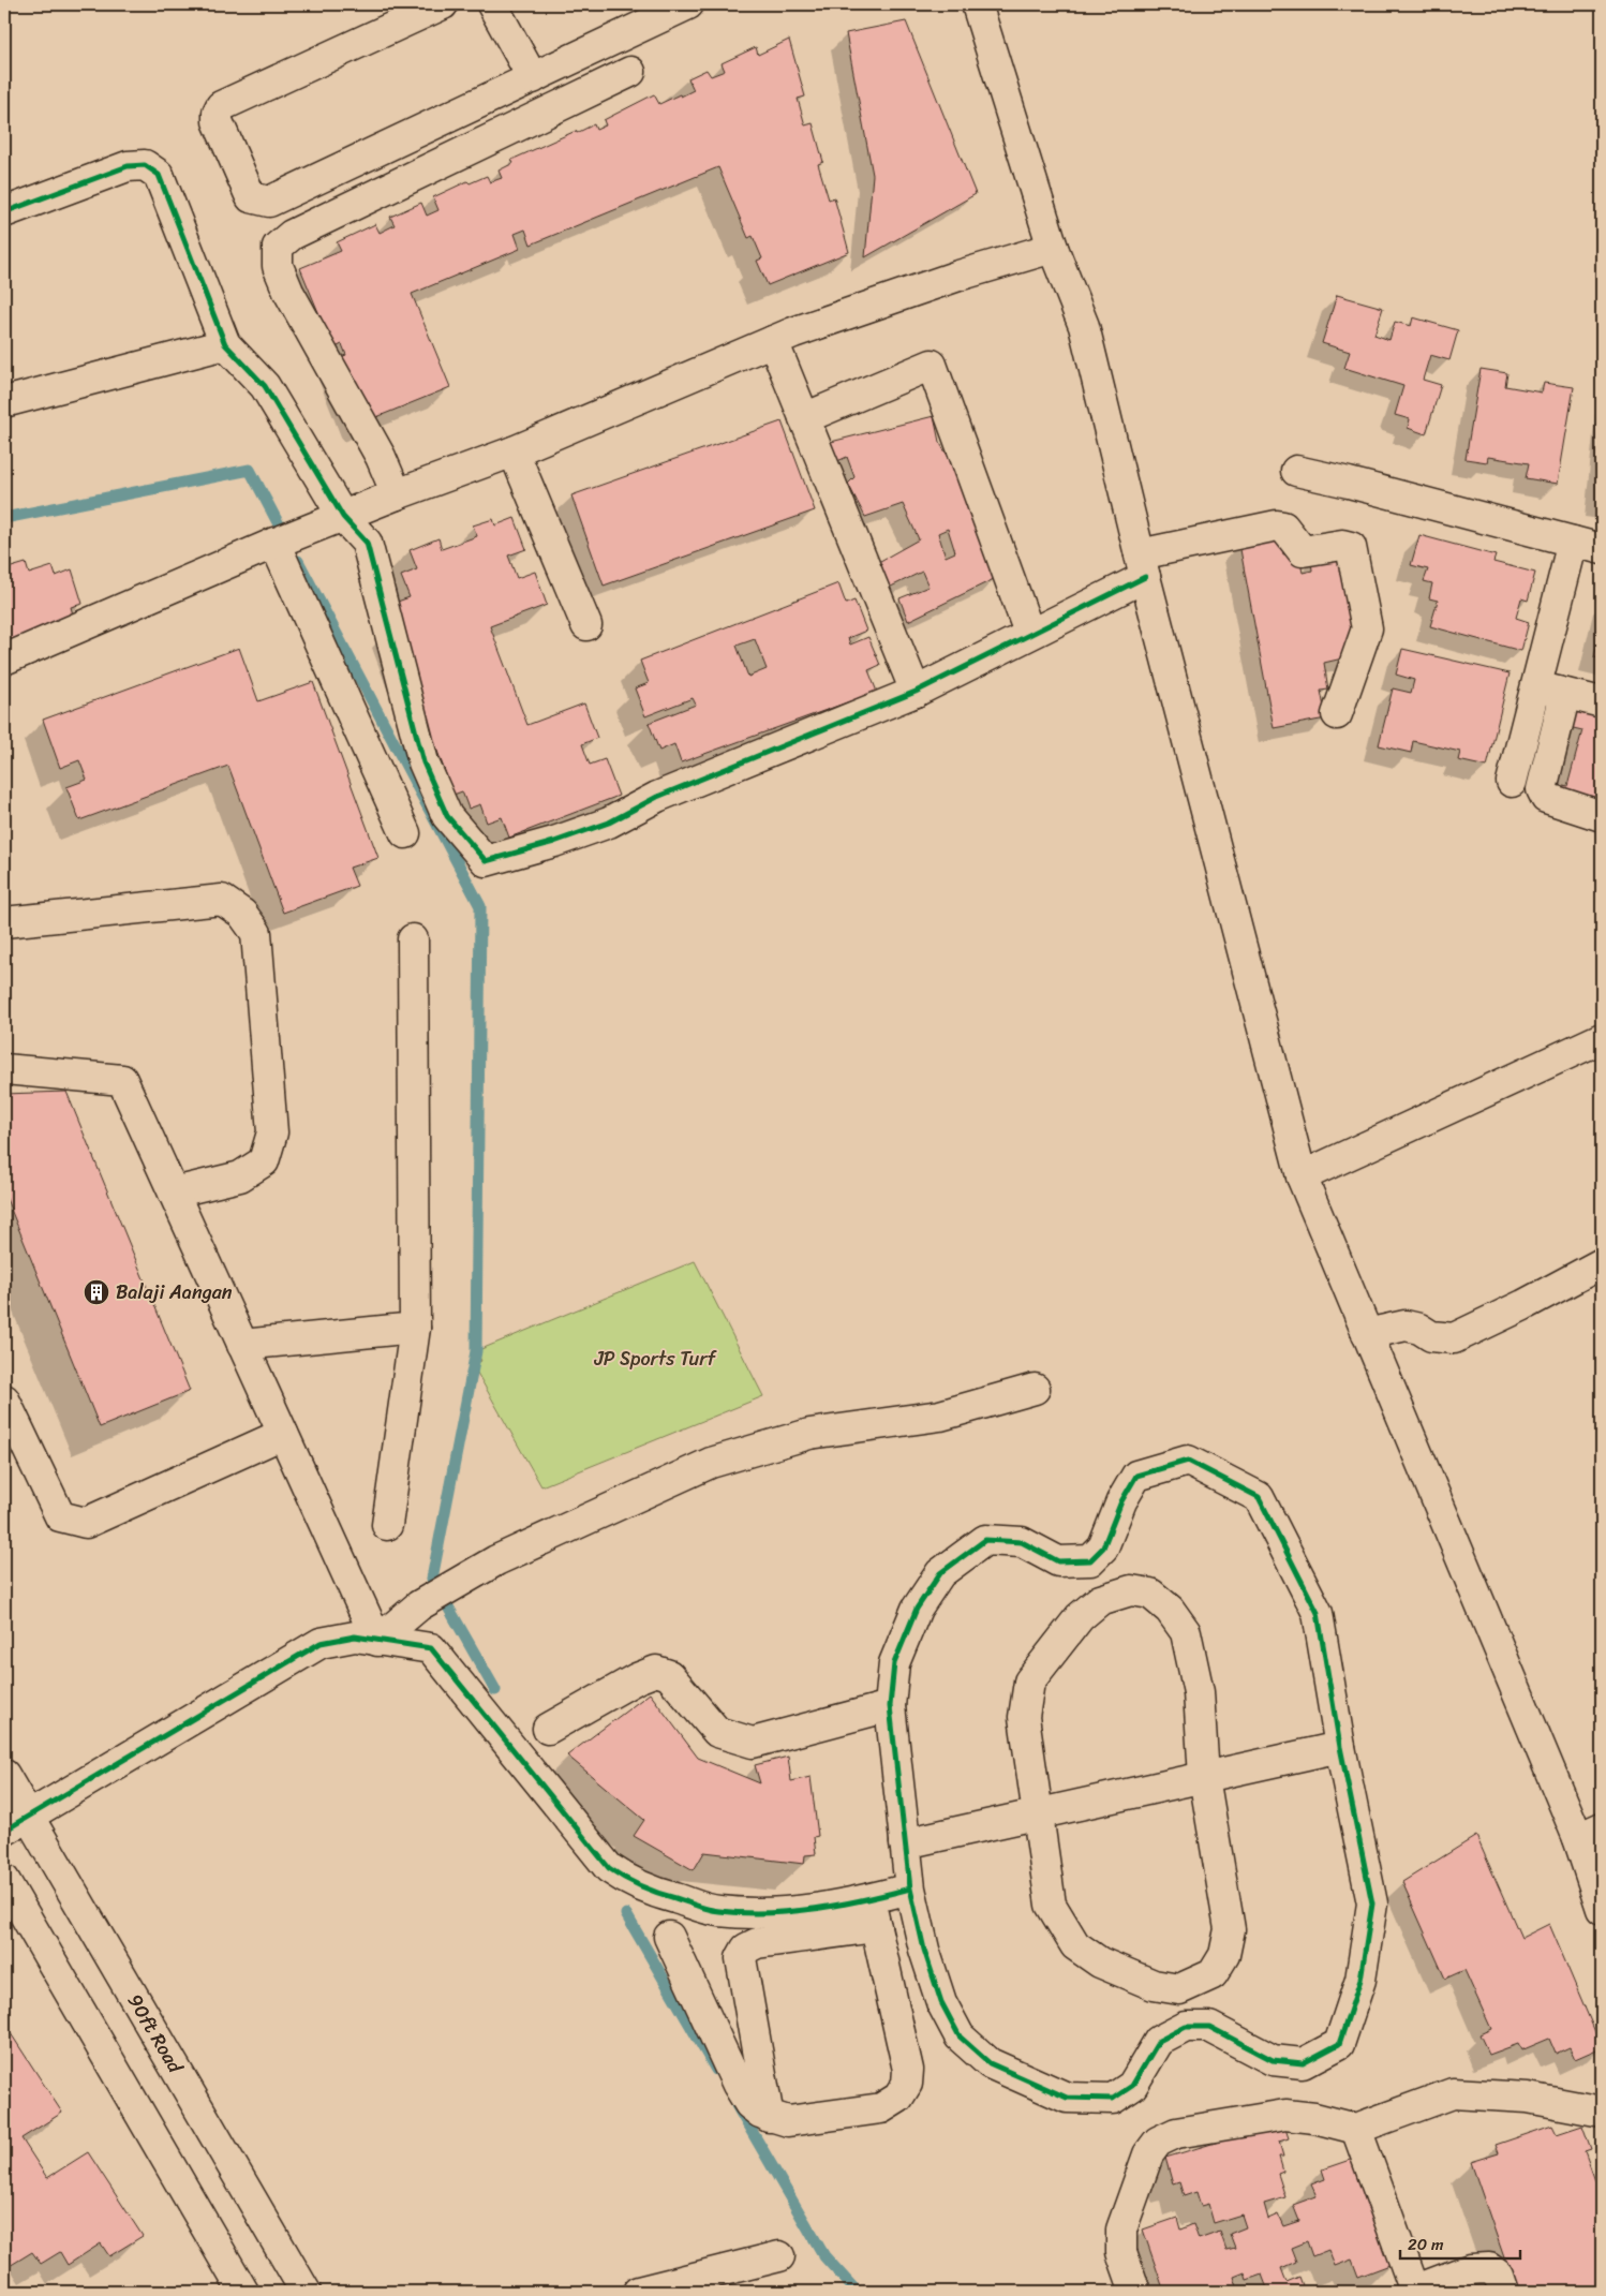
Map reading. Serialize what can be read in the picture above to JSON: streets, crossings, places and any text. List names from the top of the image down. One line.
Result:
{"streets":{"street":["90ft Road"]},"parks":["JP Sports Turf"],"places":{"building":["Balaji Aangan"]},"scale_bar":"20 m"}
